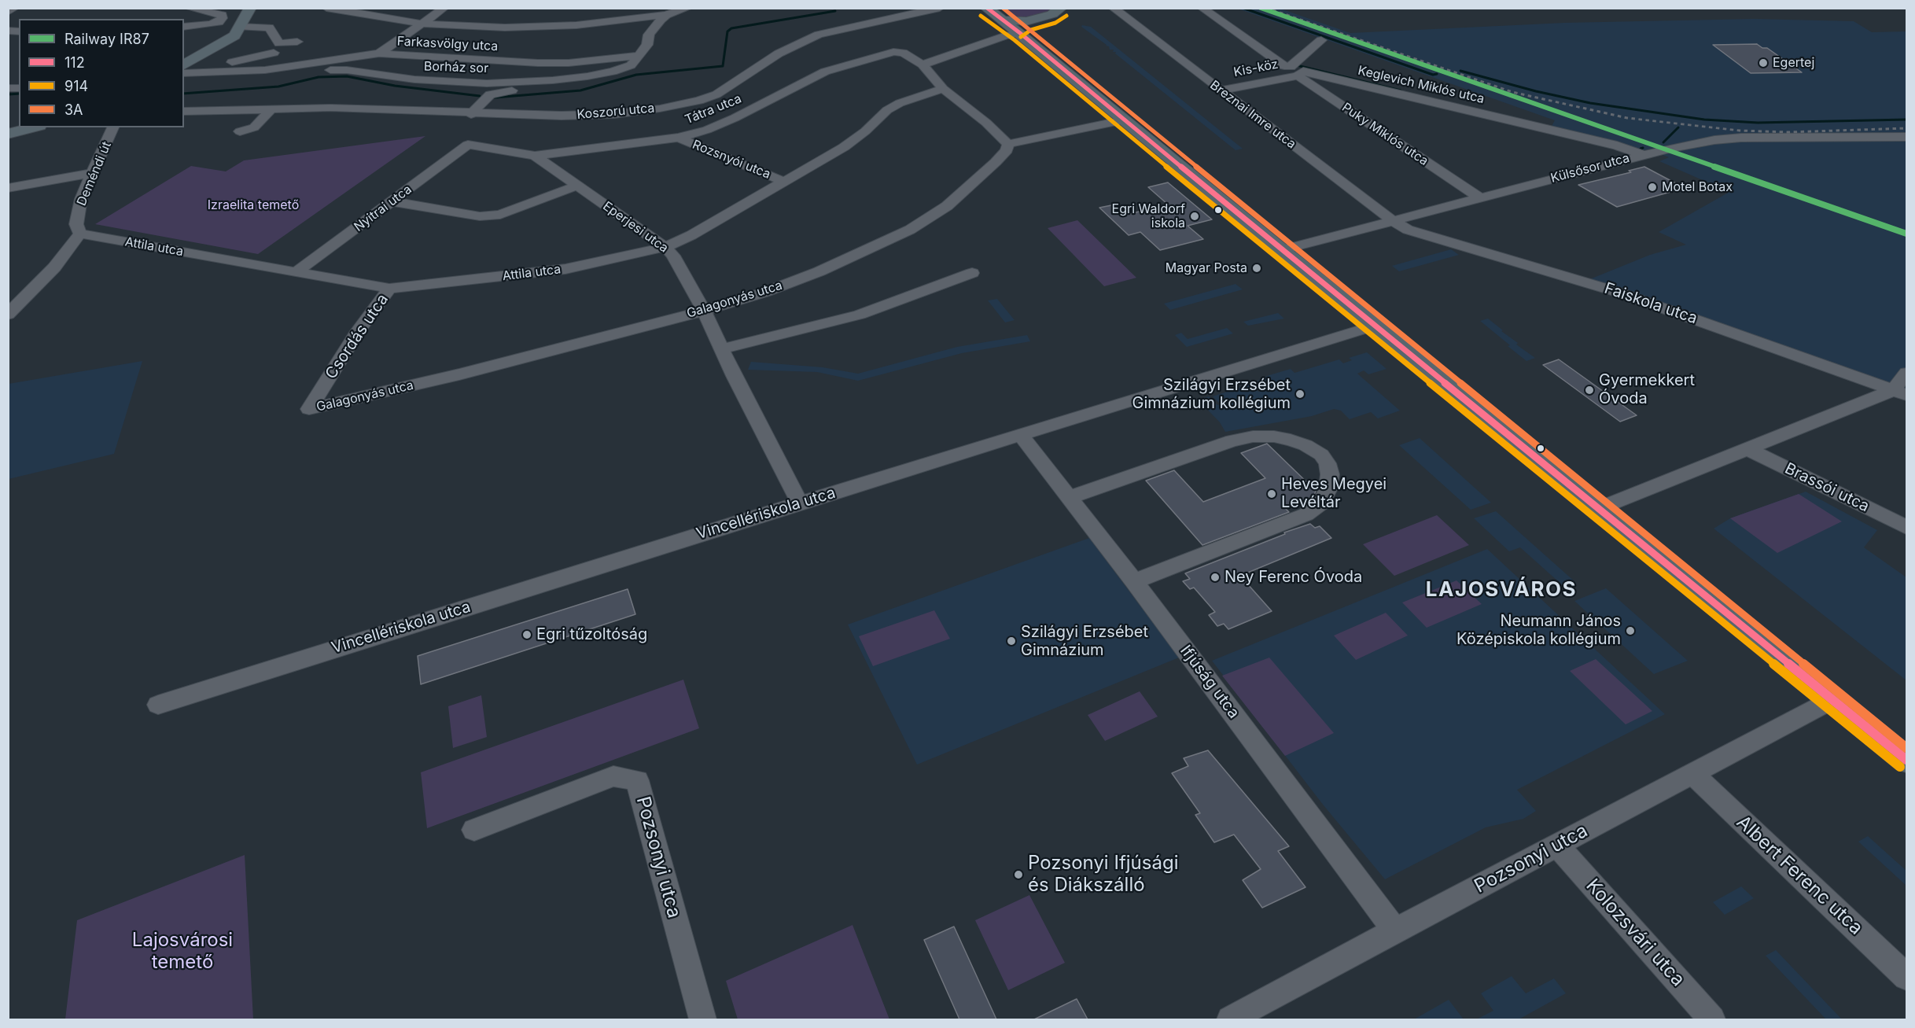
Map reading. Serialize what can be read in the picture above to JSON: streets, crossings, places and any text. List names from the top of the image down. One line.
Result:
{"streets":{"street":["Farkasvölgy utca","Borház sor","Kis-köz","Keglevich Miklós utca","Tátra utca","Koszorú utca","Breznai Imre utca","Puky Miklós utca","Rozsnyói utca","Külsősor utca","Deméndi út","Nyitrai utca","Eperjesi utca","Attila utca","Galagonyás utca","Faiskola utca","Csordás utca","Brassói utca","Vincellériskola utca","Ifjúság utca","Pozsonyi utca","Albert Ferenc utca","Kolozsvári utca"]},"crossings":[["Farkasvölgy utca","Borház sor"],["Kis-köz","Keglevich Miklós utca"],["Kis-köz","Breznai Imre utca"],["Kis-köz","Puky Miklós utca"],["Keglevich Miklós utca","Puky Miklós utca"],["Keglevich Miklós utca","Külsősor utca"],["Tátra utca","Rozsnyói utca"],["Tátra utca","Nyitrai utca"],["Tátra utca","Eperjesi utca"],["Breznai Imre utca","Külsősor utca"],["Breznai Imre utca","Faiskola utca"],["Puky Miklós utca","Külsősor utca"],["Rozsnyói utca","Attila utca"],["Külsősor utca","Faiskola utca"],["Deméndi út","Attila utca"],["Nyitrai utca","Attila utca"],["Eperjesi utca","Attila utca"],["Eperjesi utca","Galagonyás utca"],["Eperjesi utca","Vincellériskola utca"],["Attila utca","Csordás utca"],["Galagonyás utca","Csordás utca"],["Vincellériskola utca","Ifjúság utca"],["Ifjúság utca","Pozsonyi utca"],["Pozsonyi utca","Albert Ferenc utca"],["Pozsonyi utca","Kolozsvári utca"]],"districts":["LAJOSVÁROS"],"parks":["Izraelita temető","Lajosvárosi temető"],"places":["Egertej","Motel Botax","Egri Waldorf iskola","Magyar Posta","Gyermekkert Óvoda","Szilágyi Erzsébet Gimnázium kollégium","Heves Megyei Levéltár","Ney Ferenc Óvoda","Neumann János Középiskola kollégium","Egri tűzoltóság","Szilágyi Erzsébet Gimnázium","Pozsonyi Ifjúsági és Diákszálló"],"lines":["rail line IR87","transit line 112","transit line 3A","transit line 914"],"legend":["Railway IR87","112","914","3A"]}
